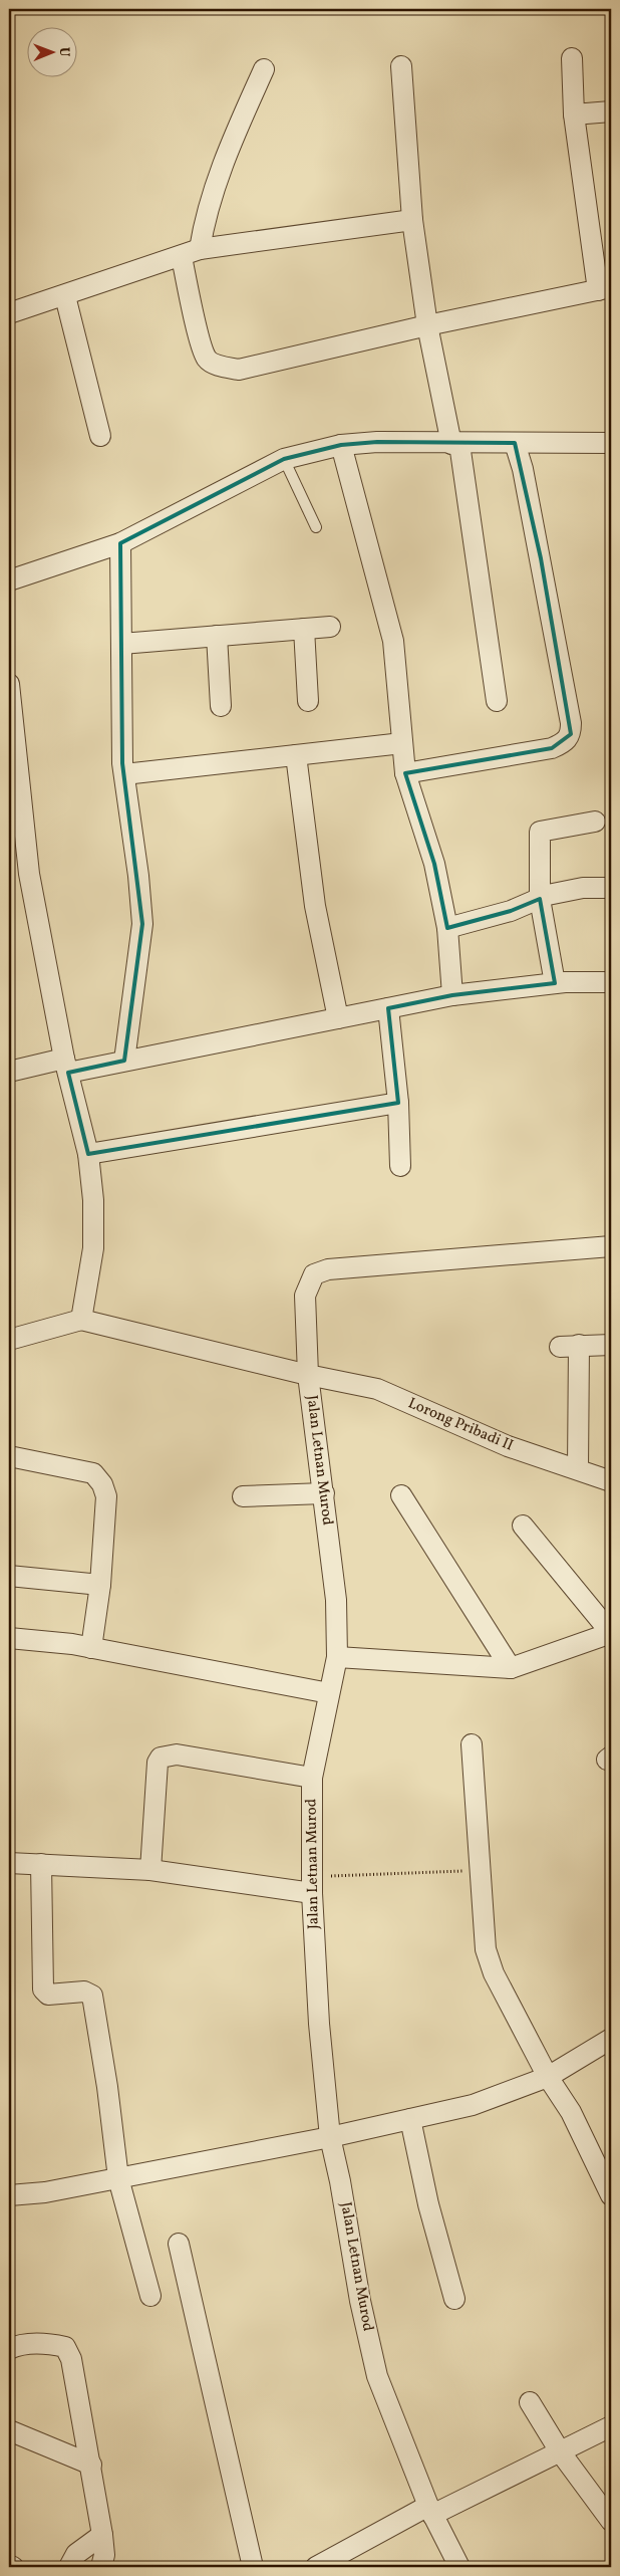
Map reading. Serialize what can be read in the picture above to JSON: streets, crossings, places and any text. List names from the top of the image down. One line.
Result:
{"streets":{"street":["Lorong Pribadi II","Jalan Letnan Murod"]},"crossings":[["Lorong Pribadi II","Jalan Letnan Murod"]],"north":"right"}
